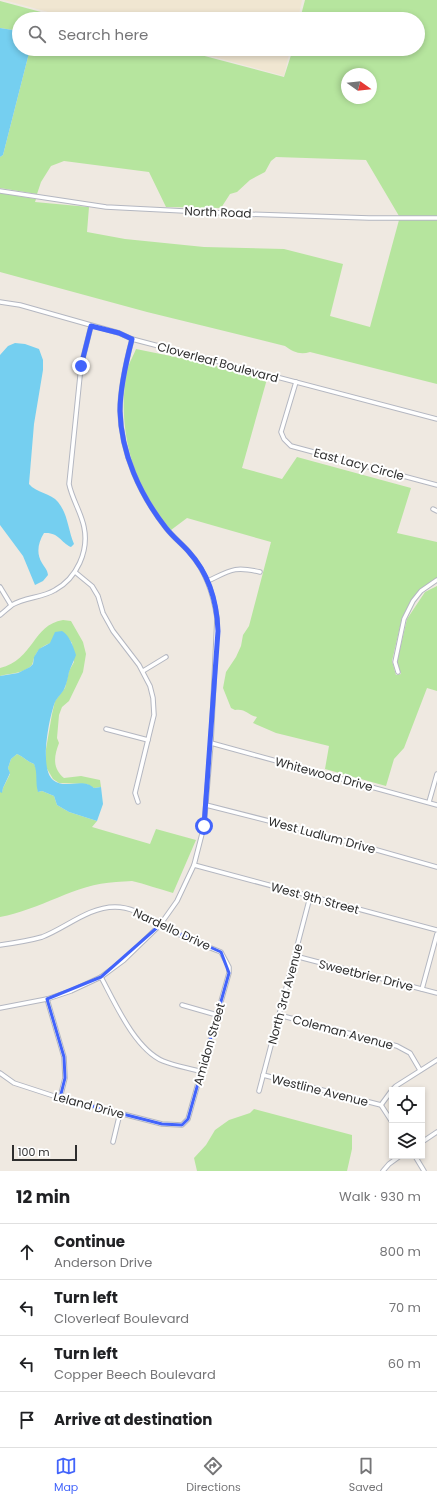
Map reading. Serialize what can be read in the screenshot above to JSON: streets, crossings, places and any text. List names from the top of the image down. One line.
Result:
{"streets":{"street":["North Road","Cloverleaf Boulevard","East Lacy Circle","Whitewood Drive","West Ludlum Drive","West 9th Street","Nardello Drive","Sweetbrier Drive","North 3rd Avenue","Coleman Avenue","Amidon Street","Westline Avenue","Leland Drive"]},"crossings":[["Cloverleaf Boulevard","East Lacy Circle"],["West 9th Street","North 3rd Avenue"],["Nardello Drive","Amidon Street"],["Sweetbrier Drive","North 3rd Avenue"],["North 3rd Avenue","Coleman Avenue"],["North 3rd Avenue","Westline Avenue"],["Amidon Street","Leland Drive"]],"scale_bar":"100 m","north":"right","page":{"search":"Search here","scale":"100 m","heading":["12 min","Walk · 930 m"],"list":[["Continue","Anderson Drive","800 m"],["Turn left","Cloverleaf Boulevard","70 m"],["Turn left","Copper Beech Boulevard","60 m"],"Arrive at destination"],"nav":["Map","Directions","Saved"]}}
